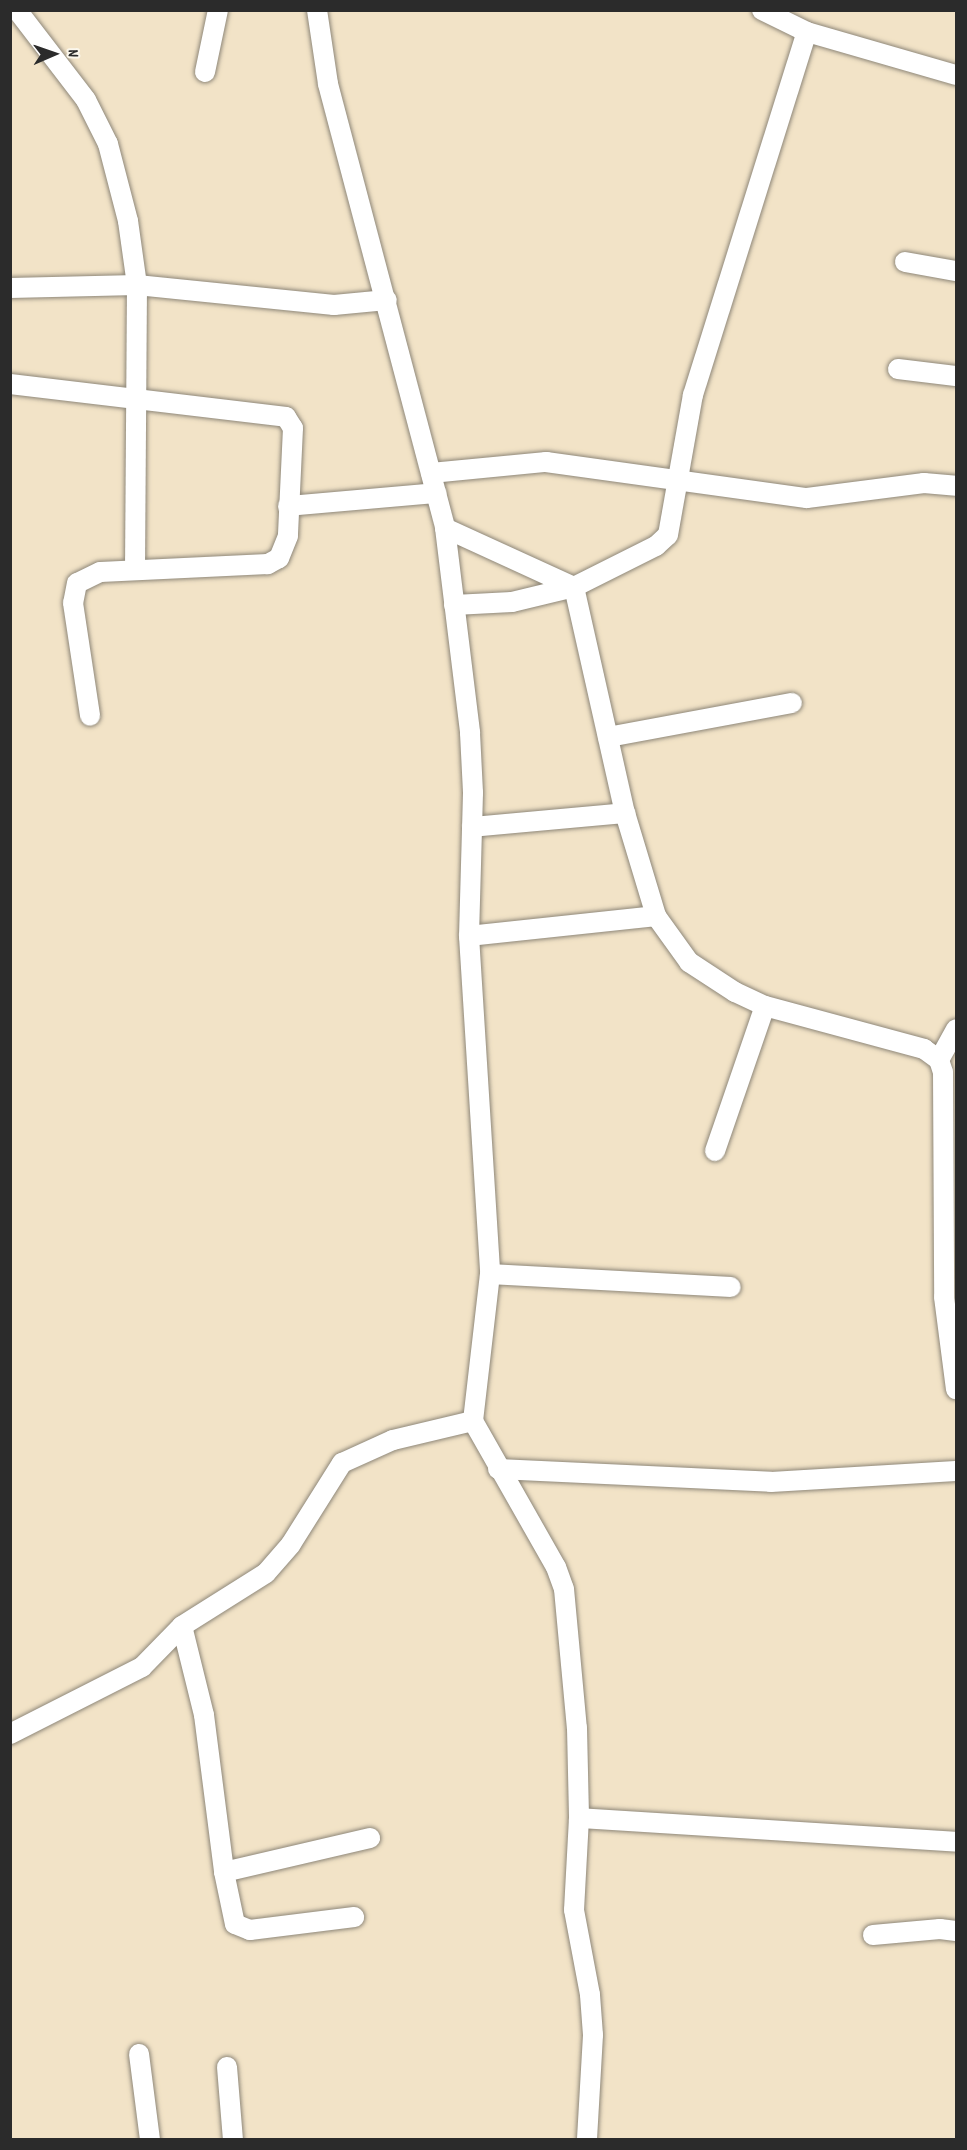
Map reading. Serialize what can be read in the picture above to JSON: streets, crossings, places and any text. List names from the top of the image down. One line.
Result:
{"north":"right"}
